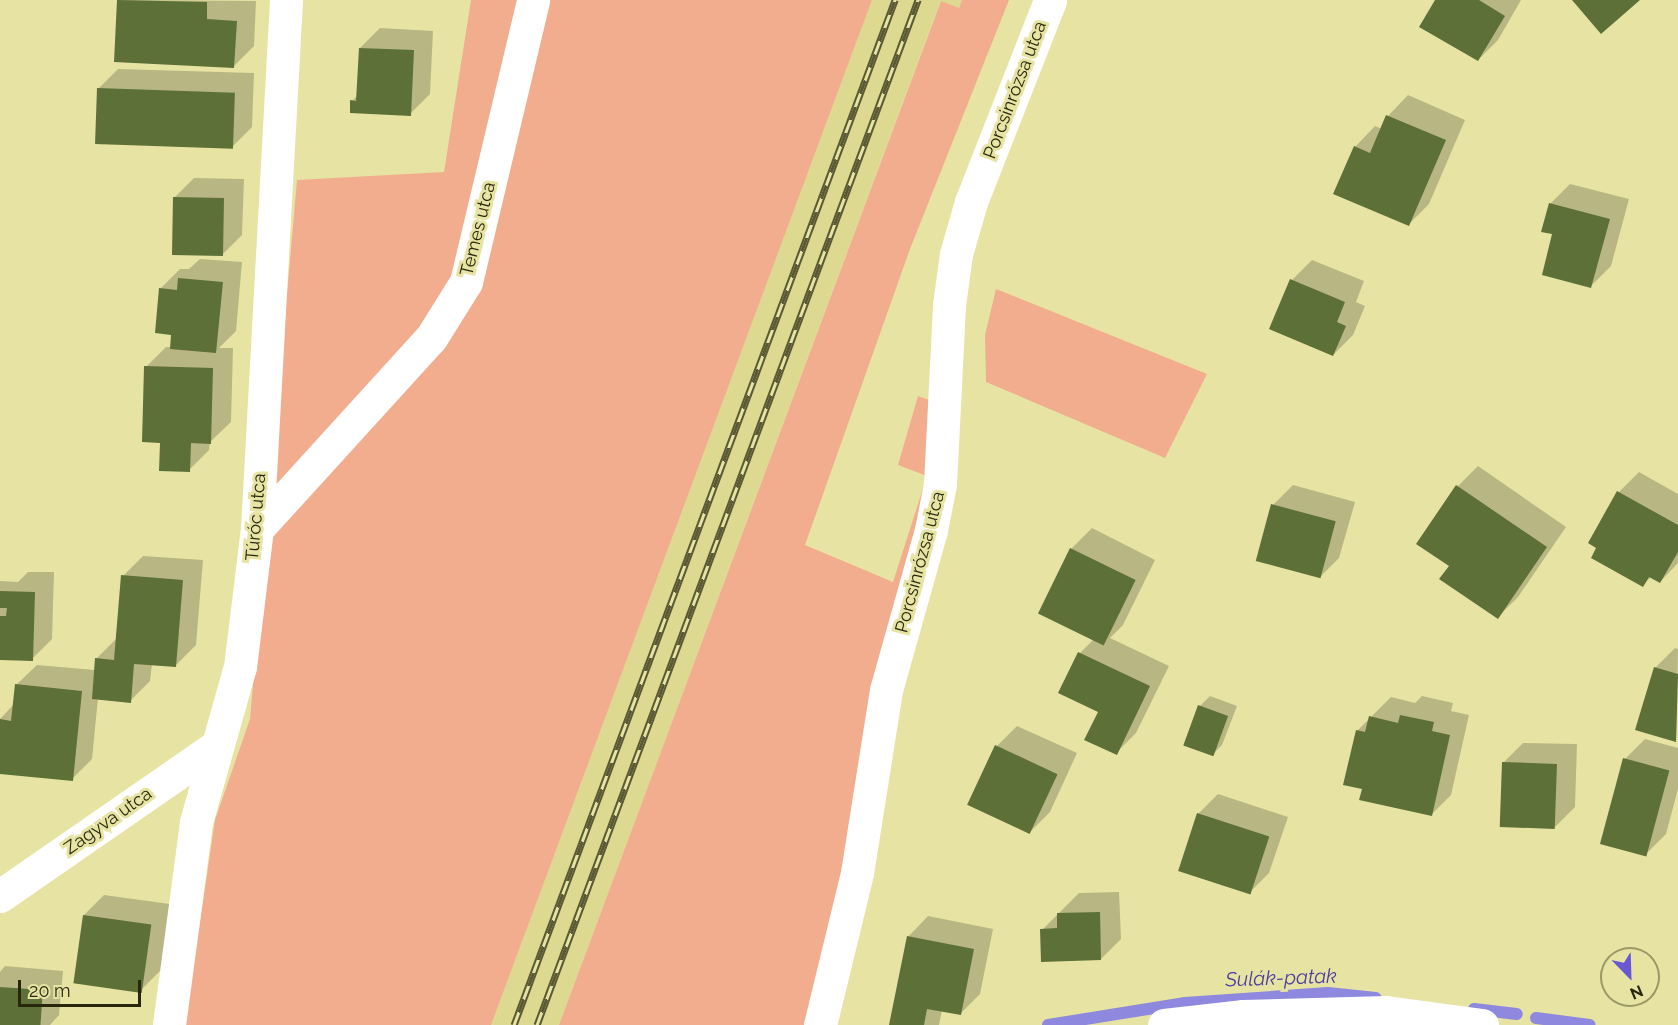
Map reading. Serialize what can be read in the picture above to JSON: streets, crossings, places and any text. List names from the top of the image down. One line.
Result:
{"streets":{"street":["Porcsinrózsa utca","Temes utca","Túróc utca","Zagyva utca"]},"crossings":[["Temes utca","Túróc utca"],["Túróc utca","Zagyva utca"]],"water":["Sulák-patak"],"scale_bar":"20 m","north":"bottom right"}
